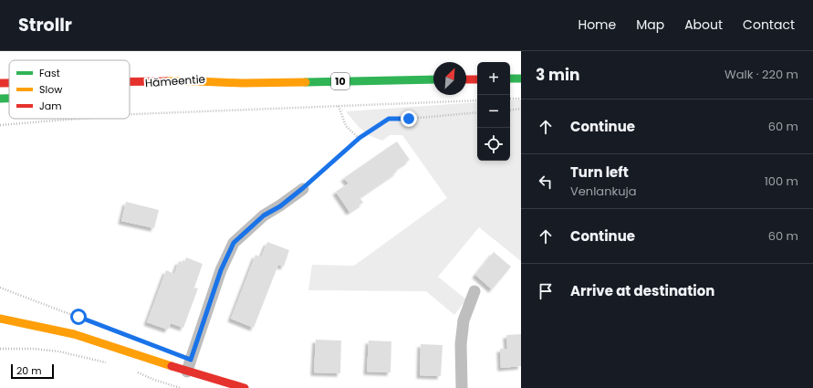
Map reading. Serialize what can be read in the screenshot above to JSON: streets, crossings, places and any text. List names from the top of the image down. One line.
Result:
{"streets":{"main road":["Hämeentie","10"]},"legend":["Fast","Slow","Jam"],"scale_bar":"20 m","north":"top right","page":{"header":"Strollr","nav":["Home","Map","About","Contact"],"heading":["3 min","Walk · 220 m"],"map_buttons":["+","−"],"list":[["Continue","60 m"],["Turn left","Venlankuja","100 m"],["Continue","60 m"],"Arrive at destination"],"scale":"20 m"}}
